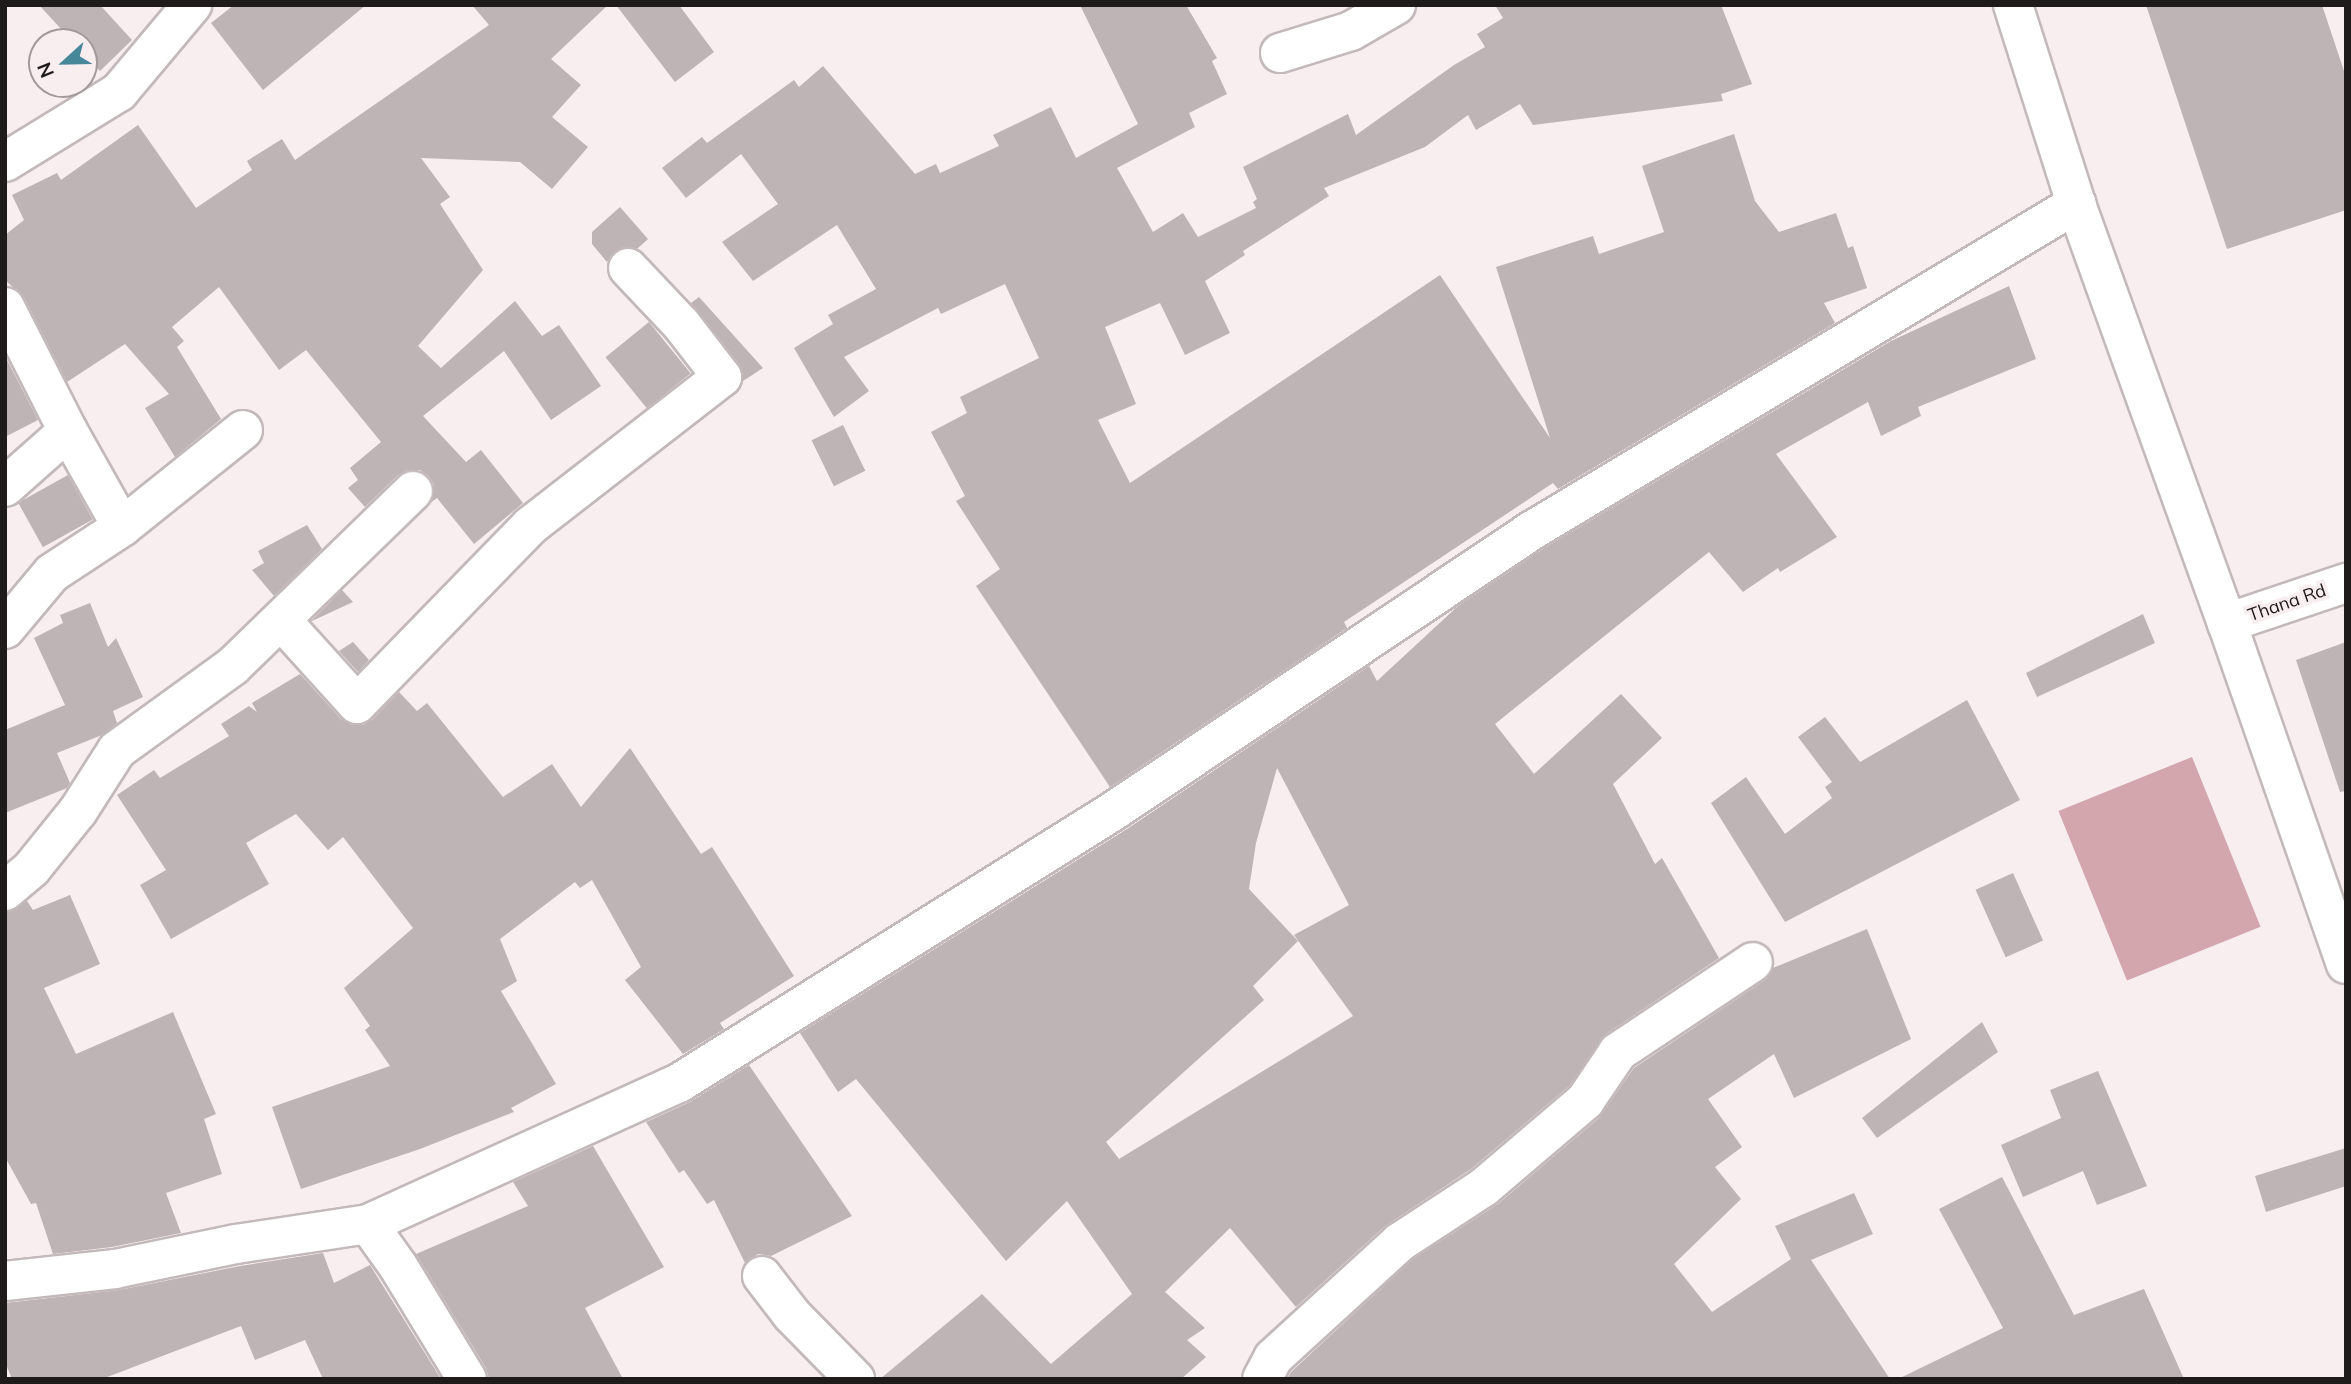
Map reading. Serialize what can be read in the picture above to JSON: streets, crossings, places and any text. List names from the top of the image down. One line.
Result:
{"streets":{"street":["Thana Rd"]},"north":"left"}
